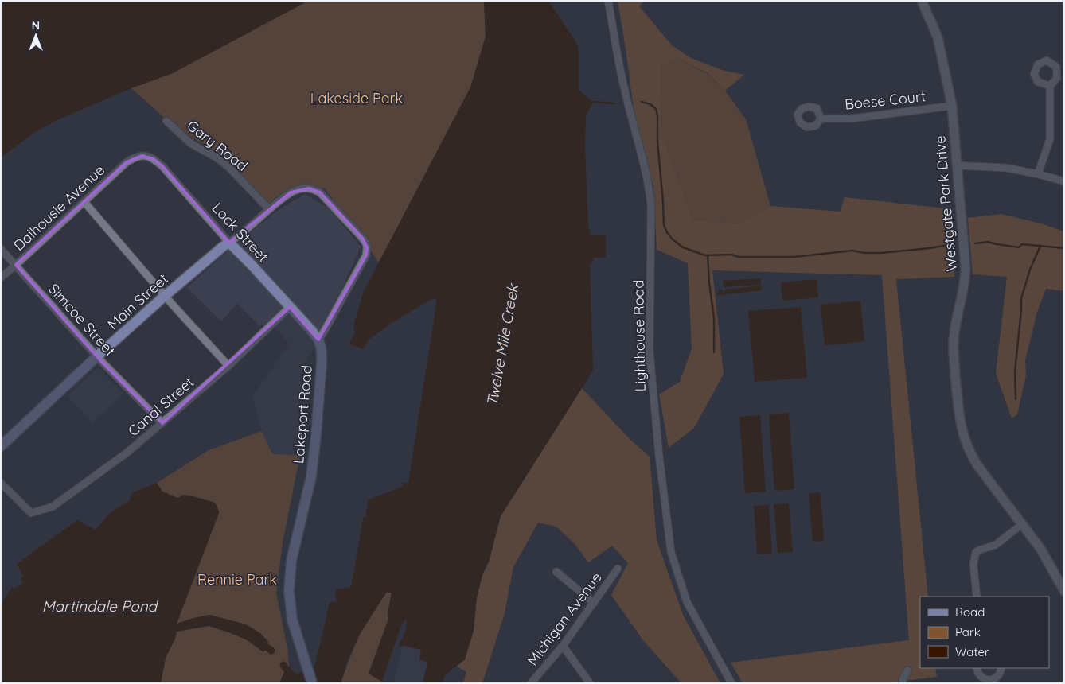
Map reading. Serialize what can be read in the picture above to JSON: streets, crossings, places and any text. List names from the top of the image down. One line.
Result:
{"streets":{"main road":["Lock Street","Main Street","Lakeport Road"],"street":["Boese Court","Gary Road","Westgate Park Drive","Dalhousie Avenue","Simcoe Street","Lighthouse Road","Canal Street","Michigan Avenue"]},"crossings":[["Boese Court","Westgate Park Drive"],["Gary Road","Main Street"],["Dalhousie Avenue","Lock Street"],["Dalhousie Avenue","Simcoe Street"],["Lock Street","Main Street"],["Lock Street","Canal Street"],["Lock Street","Lakeport Road"],["Main Street","Simcoe Street"],["Main Street","Lakeport Road"],["Simcoe Street","Canal Street"]],"water":["Twelve Mile Creek","Martindale Pond"],"parks":["Lakeside Park","Rennie Park"],"legend":["Road","Park","Water"],"north":"top"}
